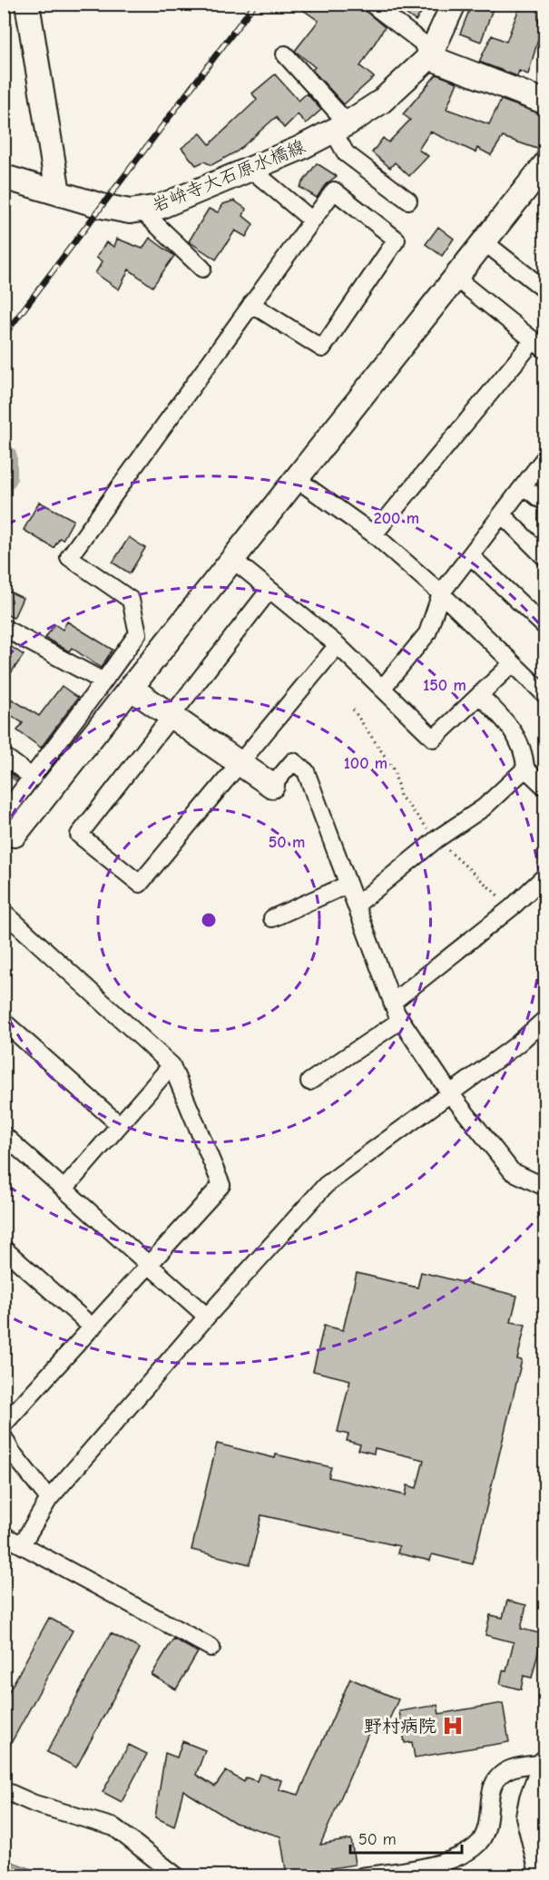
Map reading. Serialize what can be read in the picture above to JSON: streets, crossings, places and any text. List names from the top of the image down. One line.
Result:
{"streets":{"street":["岩峅寺大石原水橋線"]},"places":{"hospital":["野村病院"]},"scale_bar":"50 m","rings":["200 m","150 m","100 m","50 m"]}
